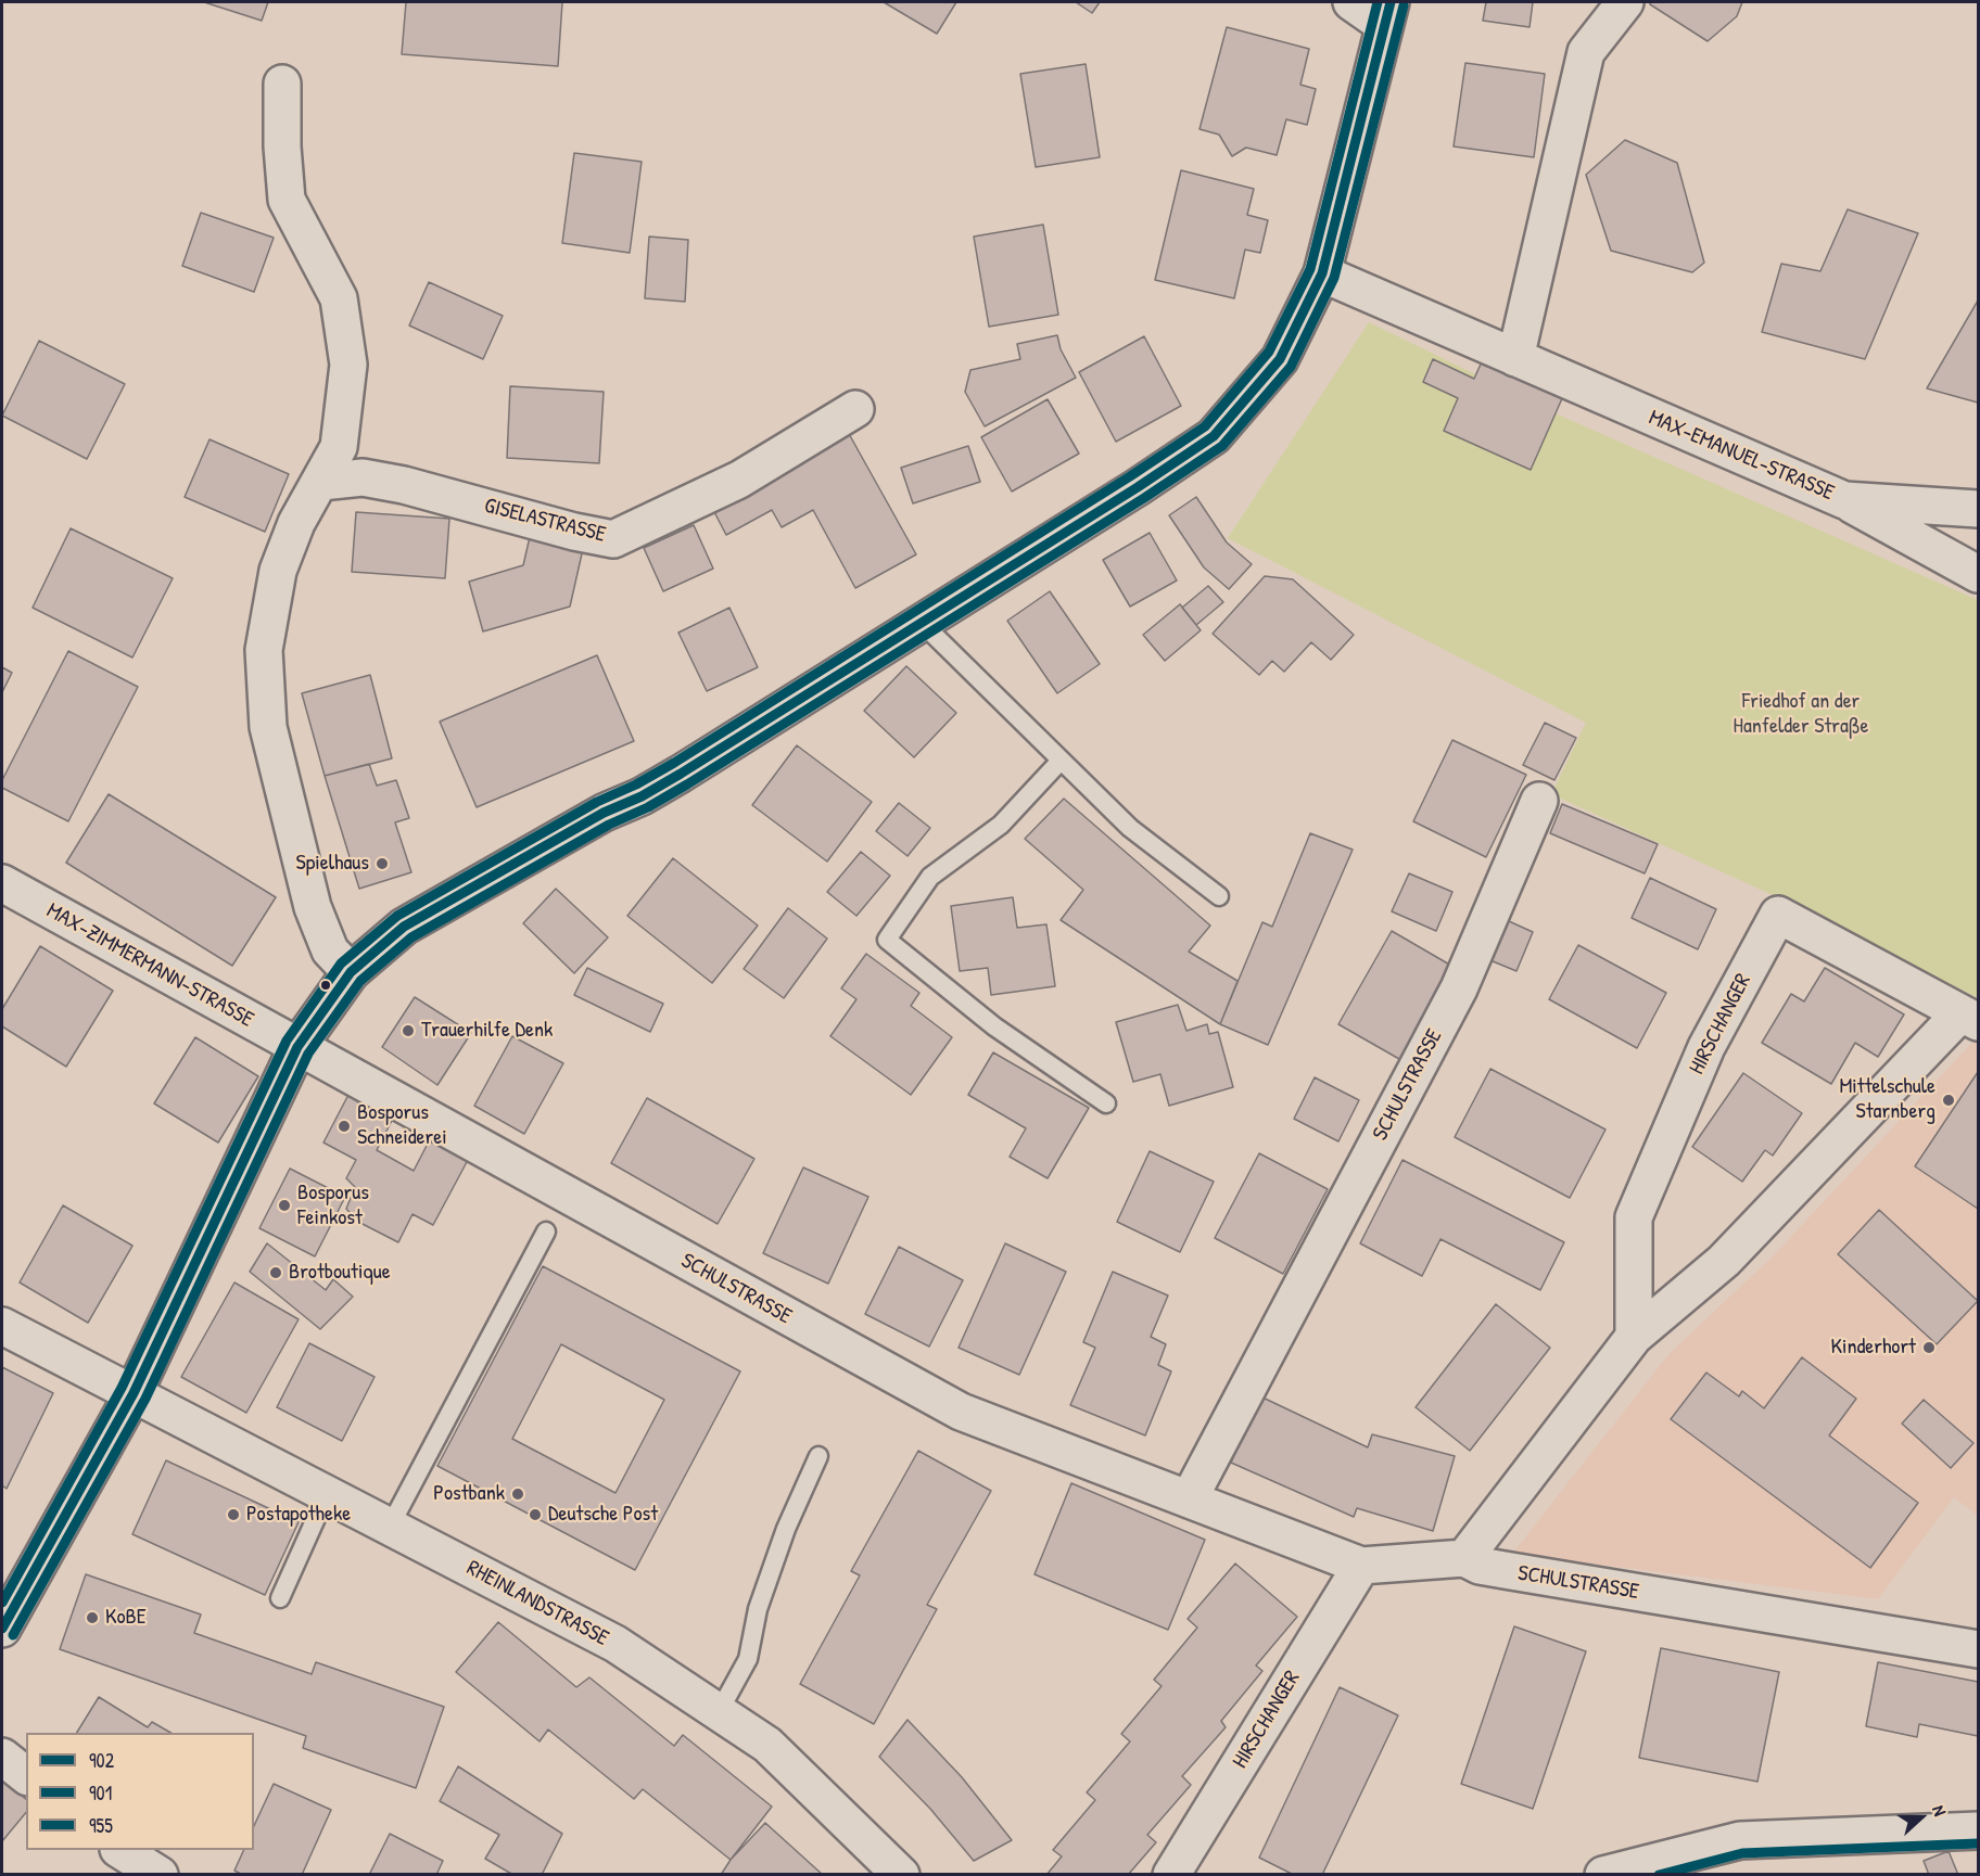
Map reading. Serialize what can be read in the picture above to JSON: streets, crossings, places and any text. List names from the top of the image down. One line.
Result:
{"streets":{"street":["MAX-EMANUEL-STRASSE","GISELASTRASSE","MAX-ZIMMERMANN-STRASSE","HIRSCHANGER","SCHULSTRASSE","RHEINLANDSTRASSE"]},"crossings":[["MAX-ZIMMERMANN-STRASSE","SCHULSTRASSE"],["HIRSCHANGER","SCHULSTRASSE"]],"parks":["Friedhof an der Hanfelder Straße"],"places":["Spielhaus","Trauerhilfe Denk","Mittelschule Starnberg","Bosporus Schneiderei","Bosporus Feinkost","Brotboutique","Kinderhort","Postbank","Postapotheke","Deutsche Post","KoBE"],"lines":["transit line 902","transit line 955","transit line 901"],"legend":["902","901","955"],"north":"right"}
